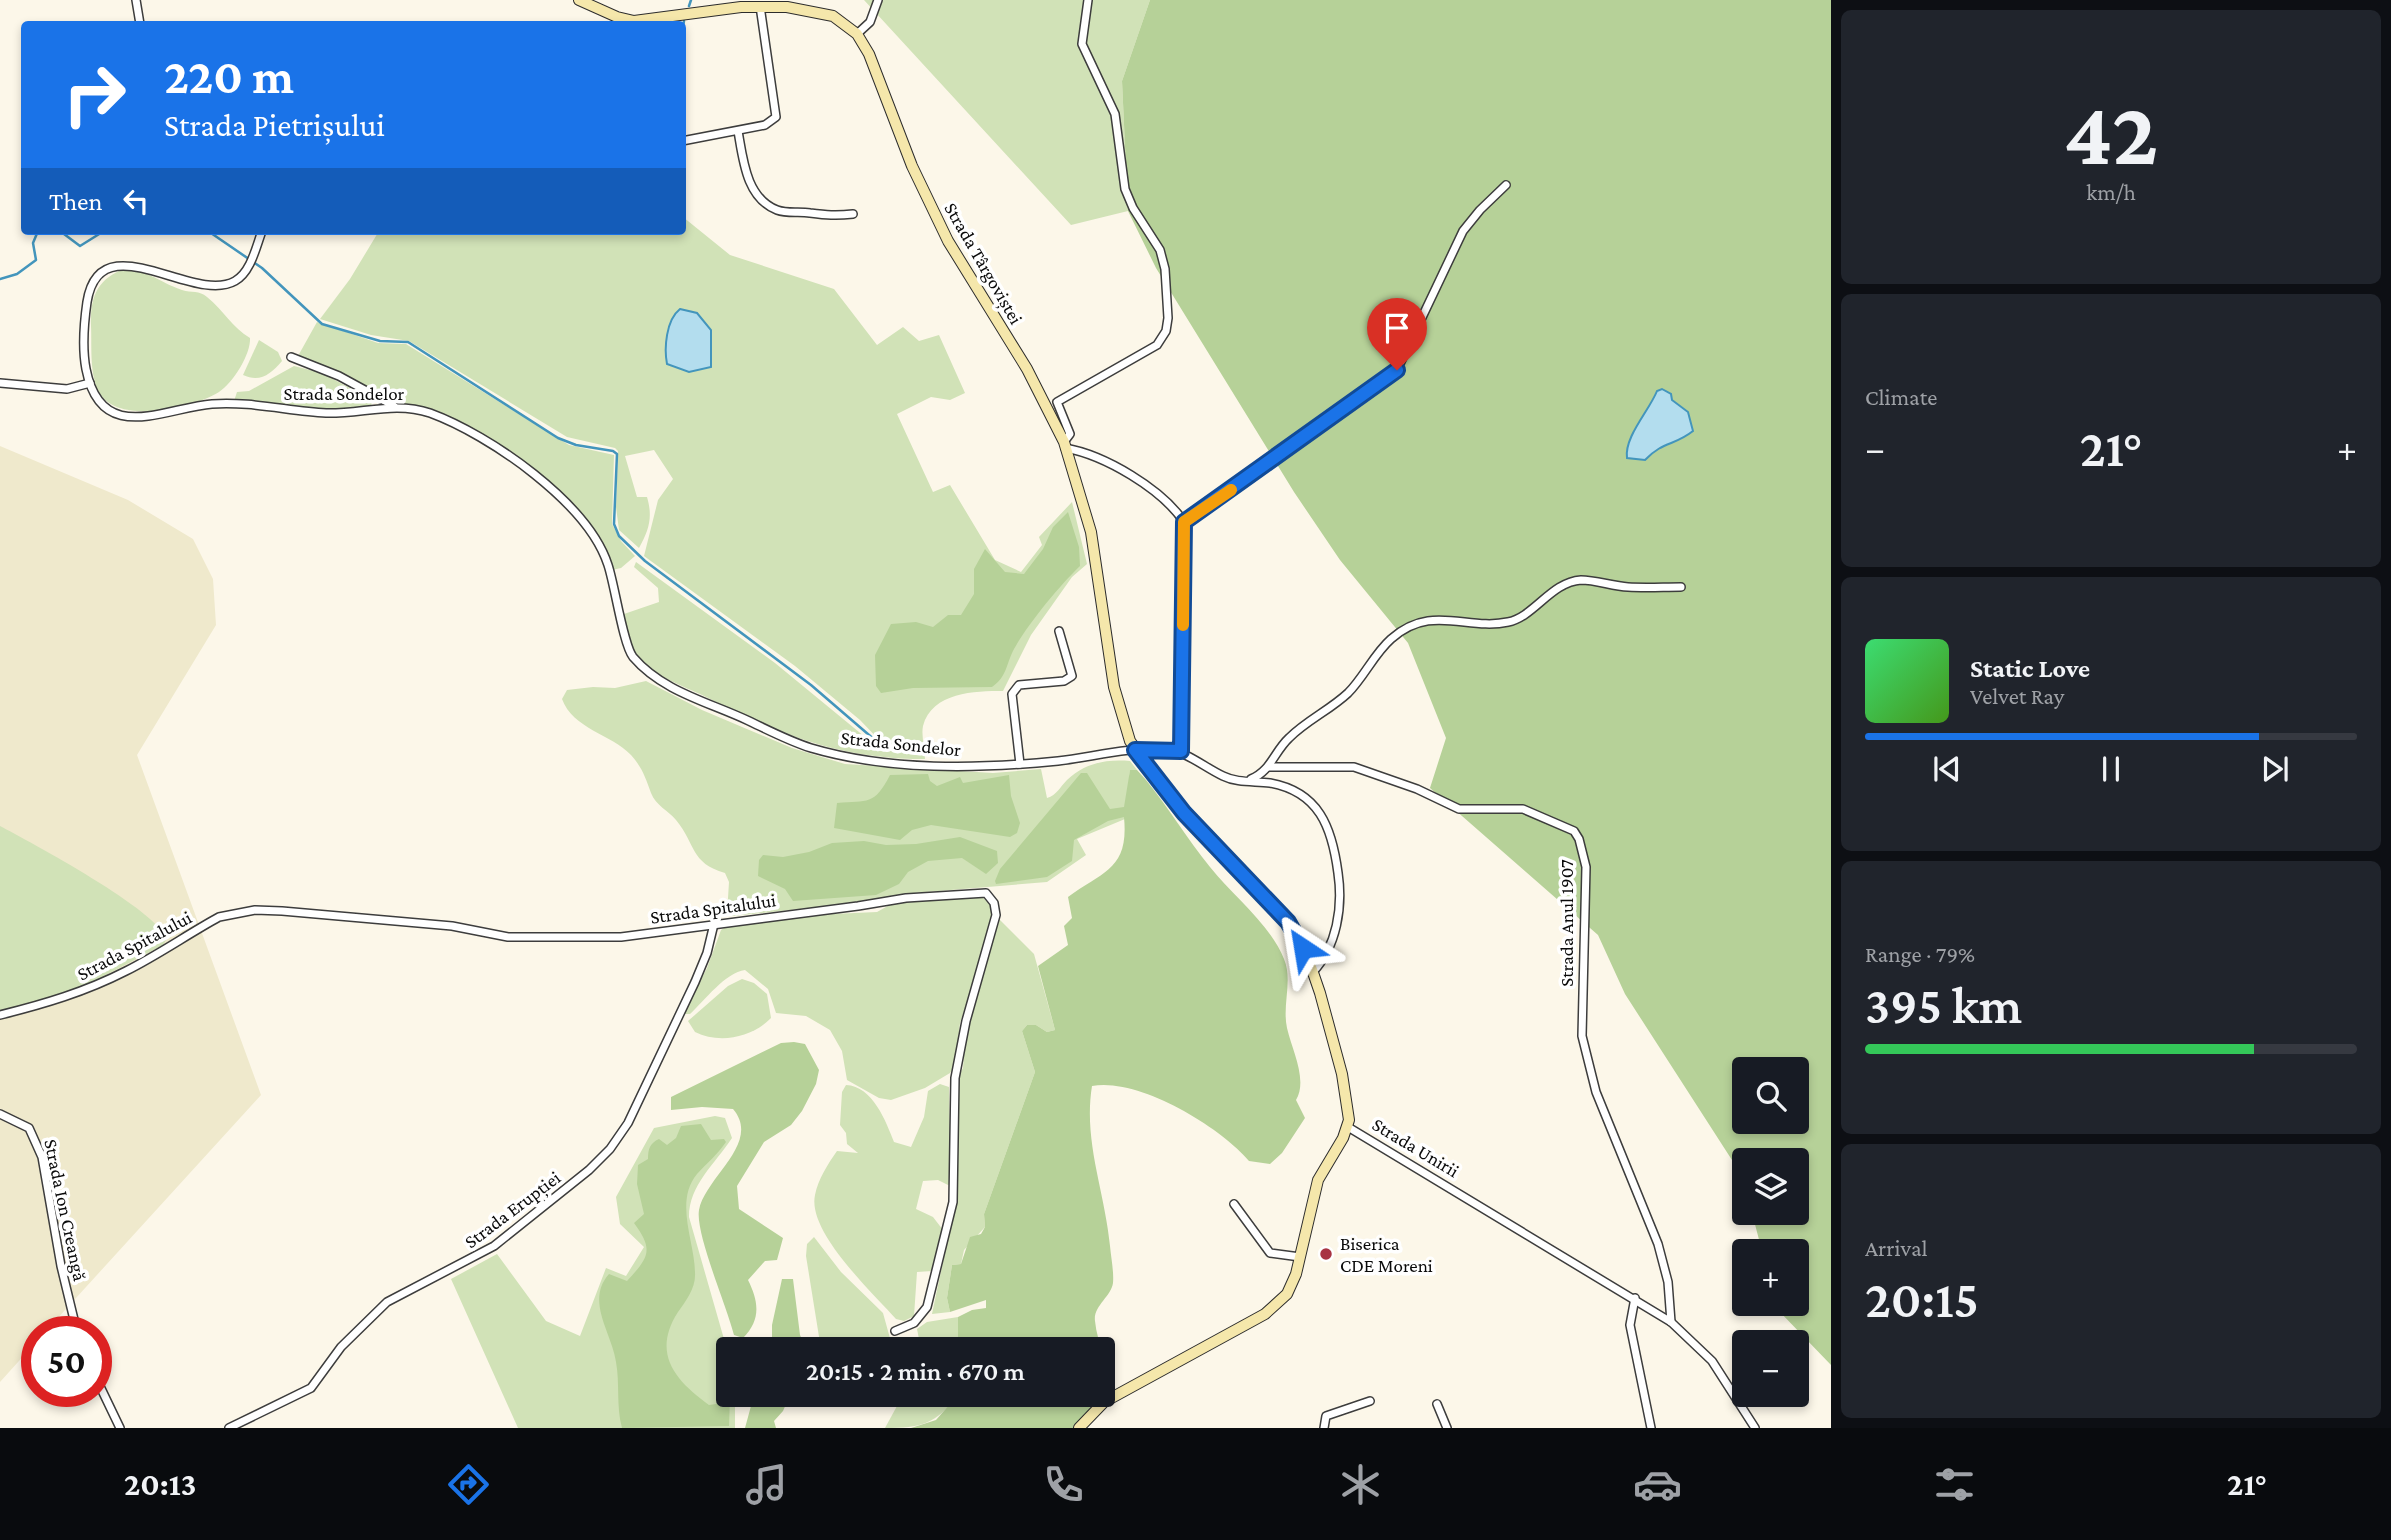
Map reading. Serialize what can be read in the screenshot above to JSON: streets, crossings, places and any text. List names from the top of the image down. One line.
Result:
{"streets":{"main road":["Strada Târgoviștei","Strada Unirii"],"street":["Strada Sondelor","Strada Spitalului","Strada Anul 1907","Strada Erupției","Strada Ion Creangă"]},"crossings":[["Strada Târgoviștei","Strada Sondelor"],["Strada Târgoviștei","Strada Unirii"],["Strada Spitalului","Strada Erupției"],["Strada Anul 1907","Strada Unirii"]],"places":["Biserica CDE Moreni"],"page":{"tile":[["42","km/h"],"Climate",["Range · 79%","395 km"],["Arrival","20:15"]],"turn":["220 m","Strada Pietrișului"],"then":"Then","heat":["−","21°","+"],"song":["Static Love","Velvet Ray"],"map_buttons":["+","−"],"limit":"50","trip":"20:15 · 2 min · 670 m","tabs":["20:13","21°"]}}
